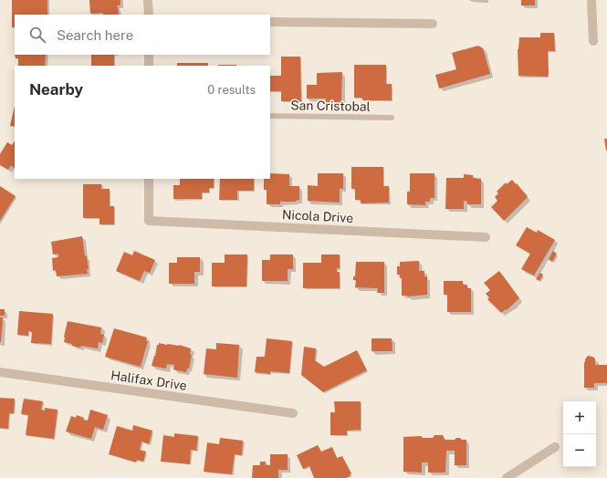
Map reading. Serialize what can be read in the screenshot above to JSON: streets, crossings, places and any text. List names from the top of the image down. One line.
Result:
{"streets":{"street":["Nicola Drive","Halifax Drive"],"lane":["San Cristobal"]},"page":{"search":"Search here","heading":["Nearby","0 results"],"map_buttons":["+","−"]}}
